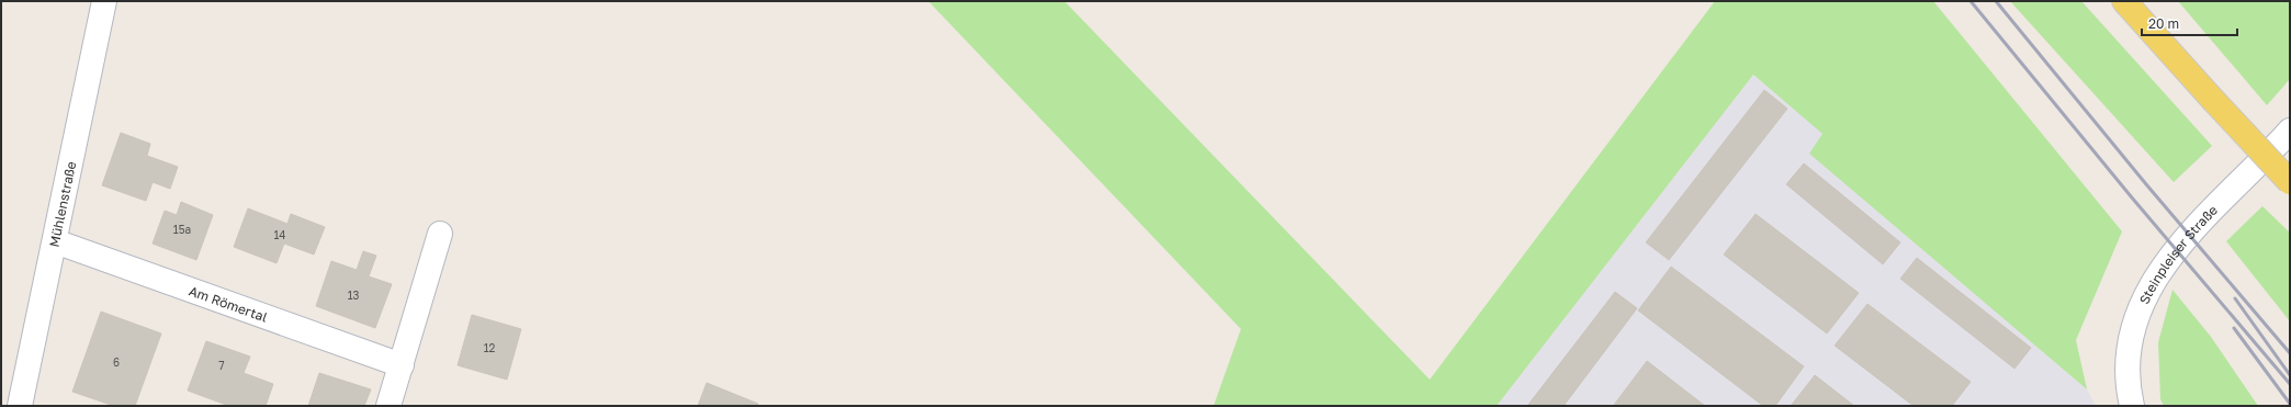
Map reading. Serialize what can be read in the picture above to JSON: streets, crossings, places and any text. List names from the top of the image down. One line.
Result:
{"streets":{"street":["Mühlenstraße","Steinpleiser Straße","Am Römertal"]},"crossings":[["Mühlenstraße","Am Römertal"]],"house_numbers":["15a","14","13","12","6","7"],"scale_bar":"20 m"}
